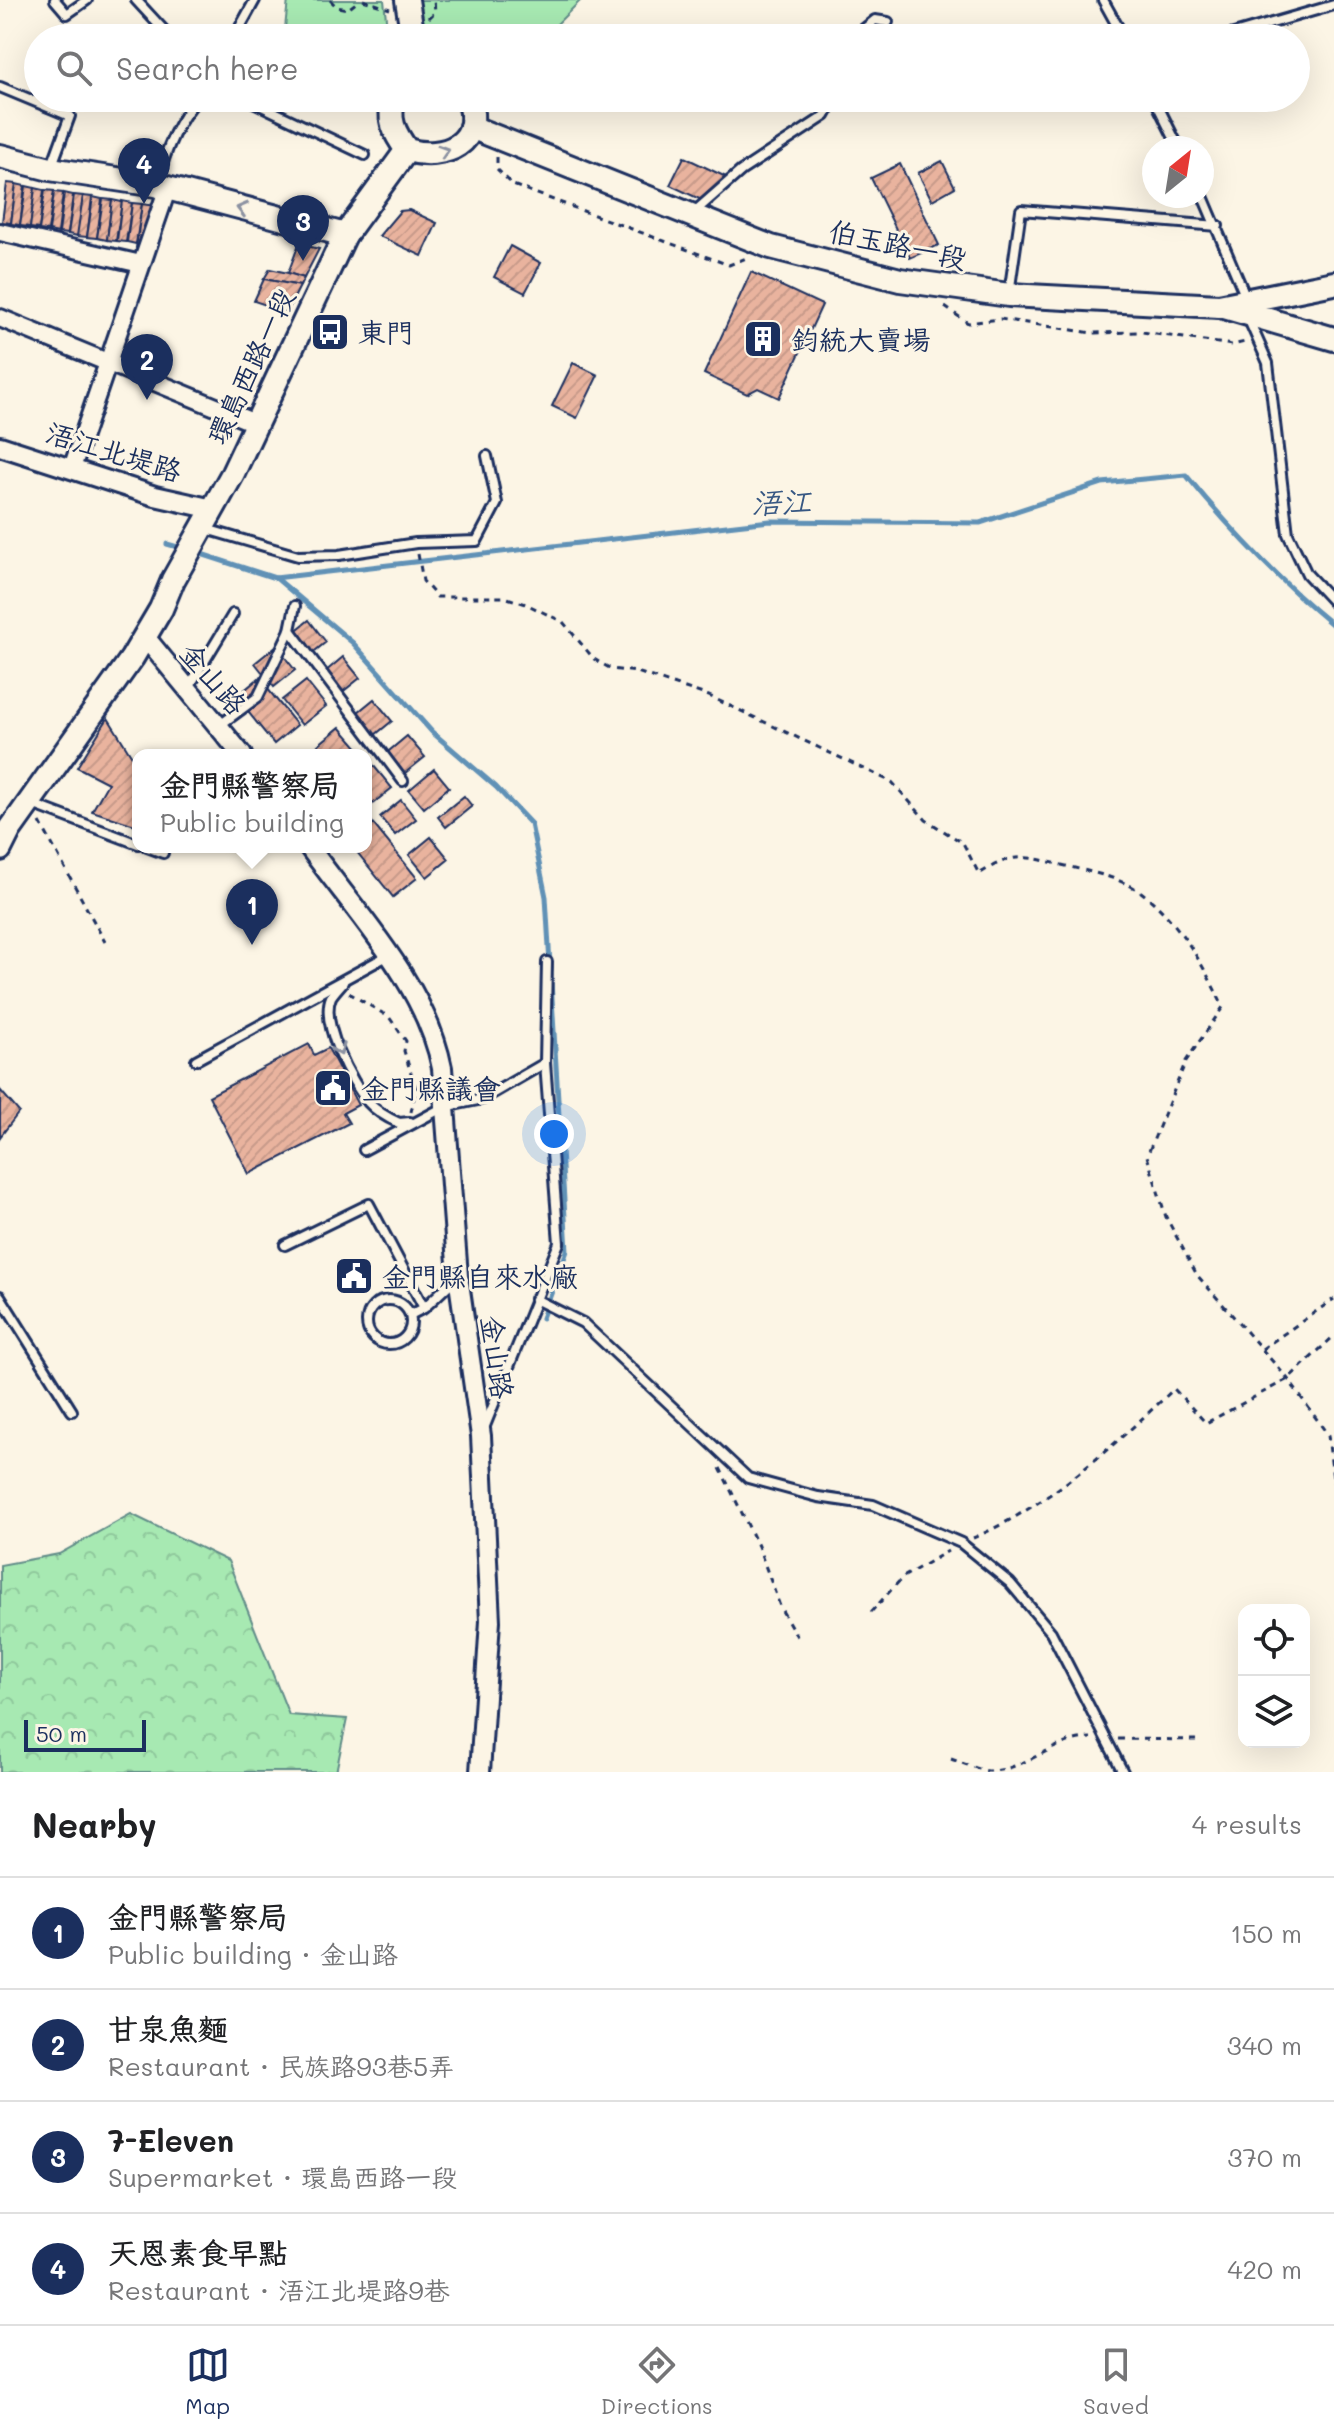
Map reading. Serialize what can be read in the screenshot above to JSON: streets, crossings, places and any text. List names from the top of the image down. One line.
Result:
{"streets":{"main road":["伯玉路一段","環島西路一段"],"street":["浯江北堤路","金山路"]},"crossings":[["環島西路一段","浯江北堤路"],["環島西路一段","金山路"]],"water":["浯江"],"places":{"bus stop":["東門"],"building":["鈞統大賣場"],"public building":["金門縣議會","金門縣自來水廠"]},"scale_bar":"50 m","north":"top right","page":{"search":"Search here","pins":["4","3","2","1"],"popup":["金門縣警察局","Public building"],"scale":"50 m","heading":["Nearby","4 results"],"list":[{"mark":"1","name":"金門縣警察局","note":"Public building · 金山路","value":"150 m"},{"mark":"2","name":"甘泉魚麵","note":"Restaurant · 民族路93巷5弄","value":"340 m"},{"mark":"3","name":"7-Eleven","note":"Supermarket · 環島西路一段","value":"370 m"},{"mark":"4","name":"天恩素食早點","note":"Restaurant · 浯江北堤路9巷","value":"420 m"}],"nav":["Map","Directions","Saved"]}}
